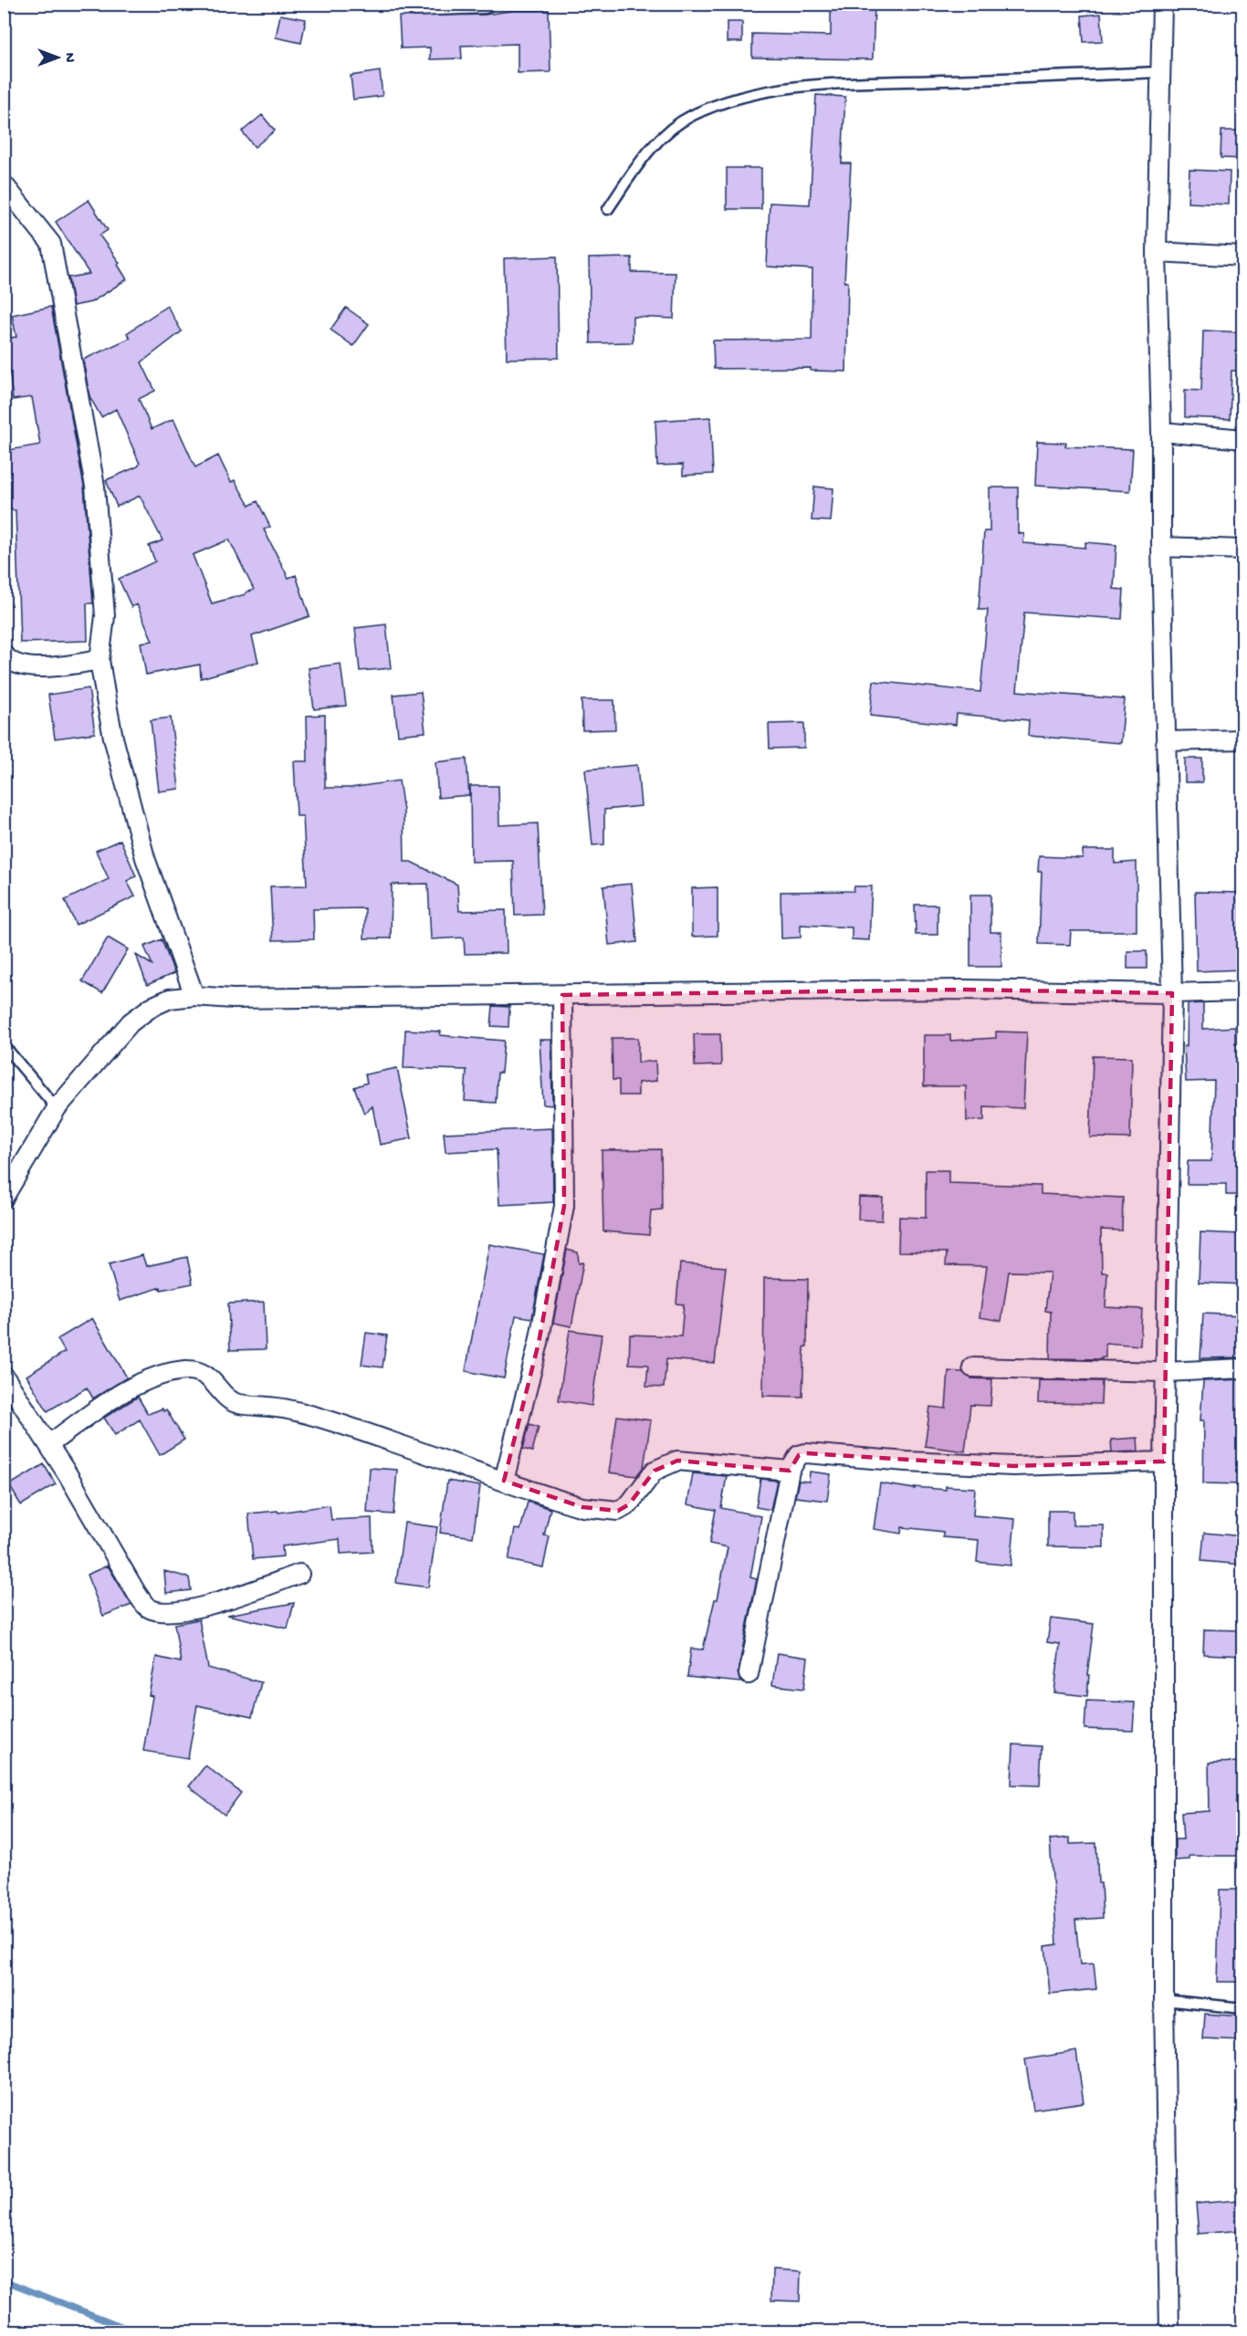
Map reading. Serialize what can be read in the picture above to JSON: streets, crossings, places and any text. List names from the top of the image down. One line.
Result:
{"north":"right"}
